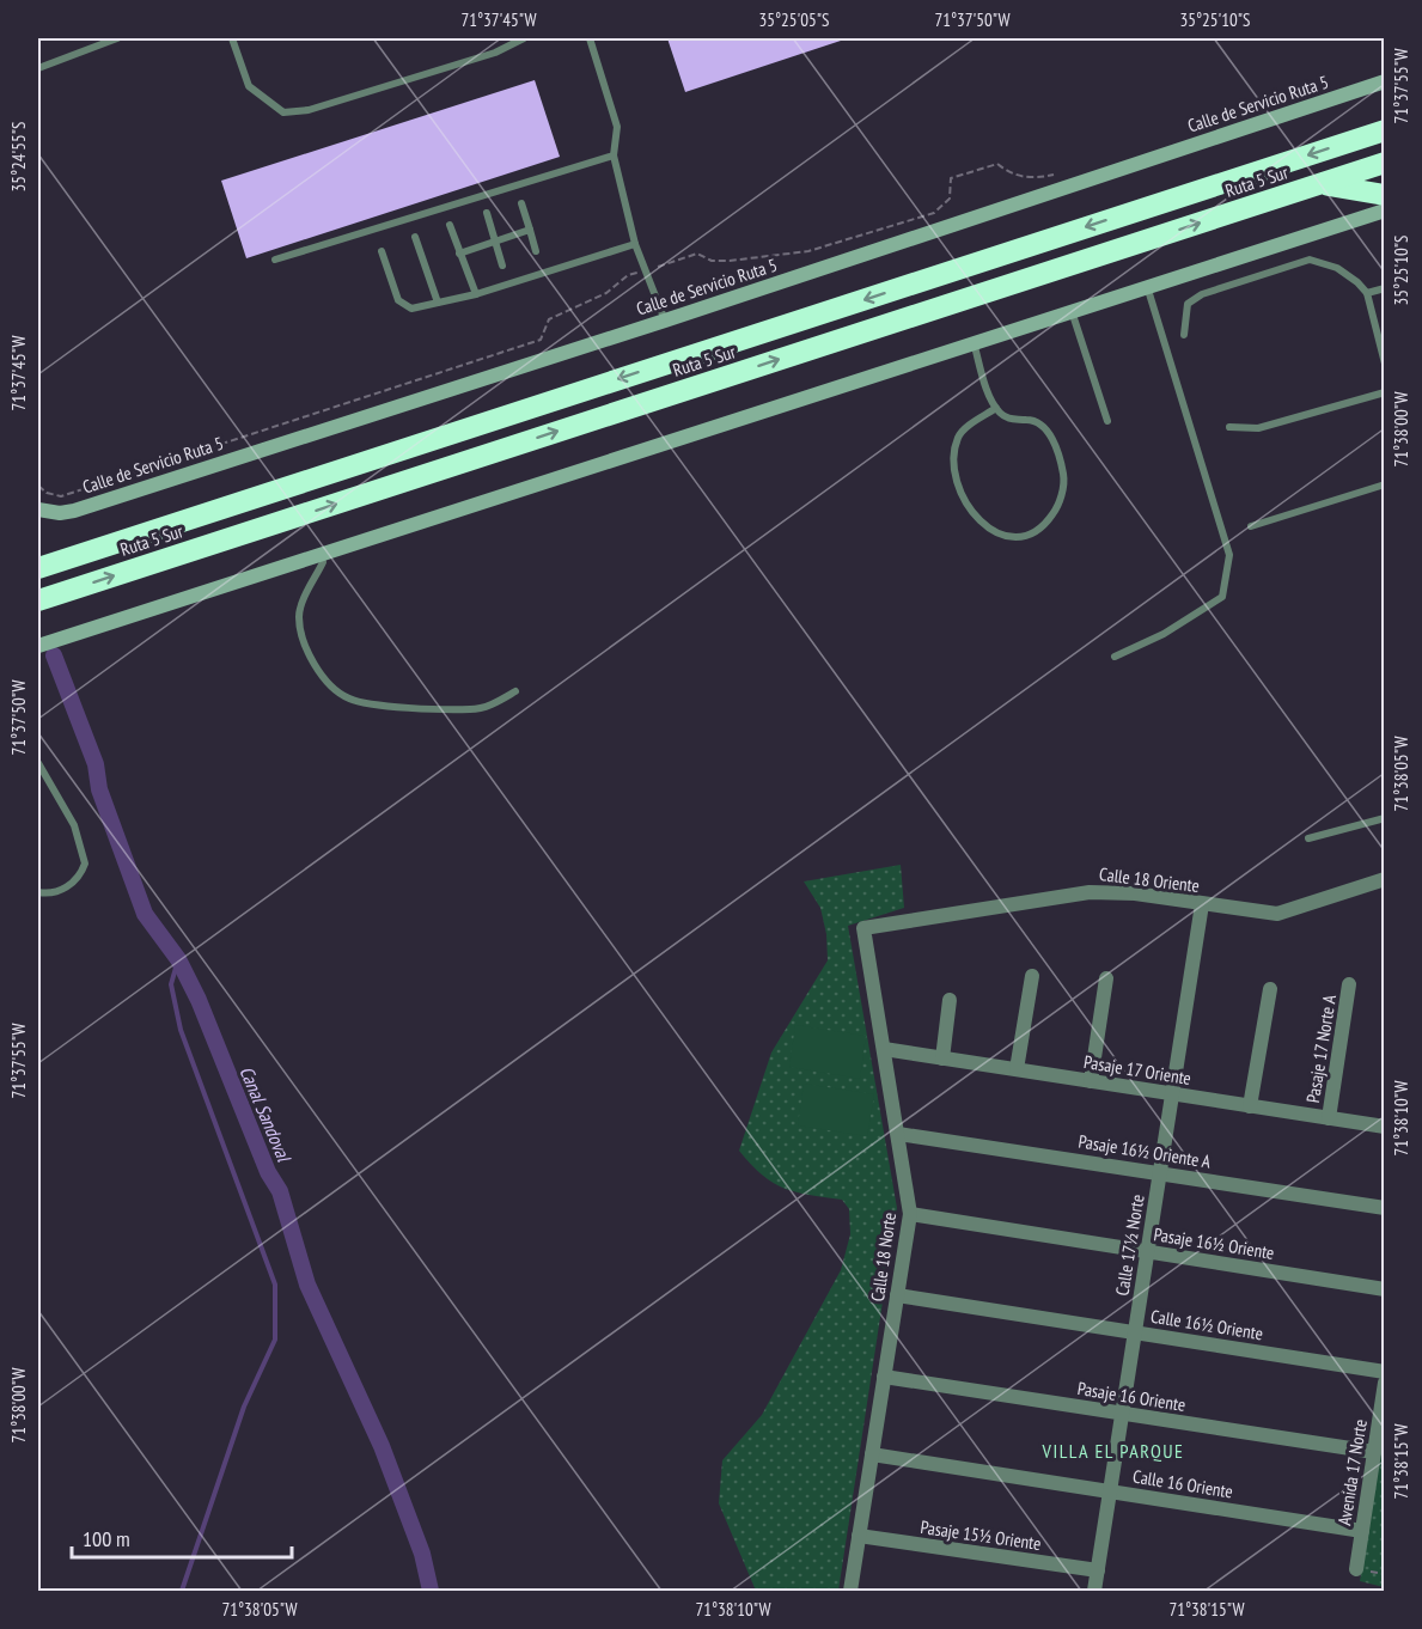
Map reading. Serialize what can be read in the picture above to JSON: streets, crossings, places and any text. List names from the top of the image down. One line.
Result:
{"streets":{"highway":["Ruta 5 Sur"],"street":["Calle de Servicio Ruta 5","Calle 18 Oriente","Pasaje 17 Norte A","Pasaje 17 Oriente","Pasaje 16½ Oriente A","Pasaje 16½ Oriente","Calle 17½ Norte","Calle 18 Norte","Calle 16½ Oriente","Pasaje 16 Oriente","Avenida 17 Norte","Calle 16 Oriente","Pasaje 15½ Oriente"]},"crossings":[["Calle 18 Oriente","Calle 17½ Norte"],["Calle 18 Oriente","Calle 18 Norte"],["Pasaje 17 Norte A","Pasaje 17 Oriente"],["Pasaje 17 Oriente","Calle 17½ Norte"],["Pasaje 17 Oriente","Calle 18 Norte"],["Pasaje 16½ Oriente A","Calle 17½ Norte"],["Pasaje 16½ Oriente A","Calle 18 Norte"],["Pasaje 16½ Oriente","Calle 17½ Norte"],["Pasaje 16½ Oriente","Calle 18 Norte"],["Calle 17½ Norte","Calle 16½ Oriente"],["Calle 17½ Norte","Pasaje 16 Oriente"],["Calle 17½ Norte","Calle 16 Oriente"],["Calle 17½ Norte","Pasaje 15½ Oriente"],["Calle 18 Norte","Calle 16½ Oriente"],["Calle 18 Norte","Pasaje 16 Oriente"],["Calle 18 Norte","Calle 16 Oriente"],["Calle 18 Norte","Pasaje 15½ Oriente"],["Pasaje 16 Oriente","Avenida 17 Norte"],["Avenida 17 Norte","Calle 16 Oriente"]],"districts":["VILLA EL PARQUE"],"water":["Canal Sandoval"],"scale_bar":"100 m","coordinates":["71°37'45\"W","35°25'05\"S","71°37'50\"W","35°25'10\"S","71°37'55\"W","35°24'55\"S","71°38'00\"W","71°38'05\"W","71°38'10\"W","71°38'15\"W"]}
